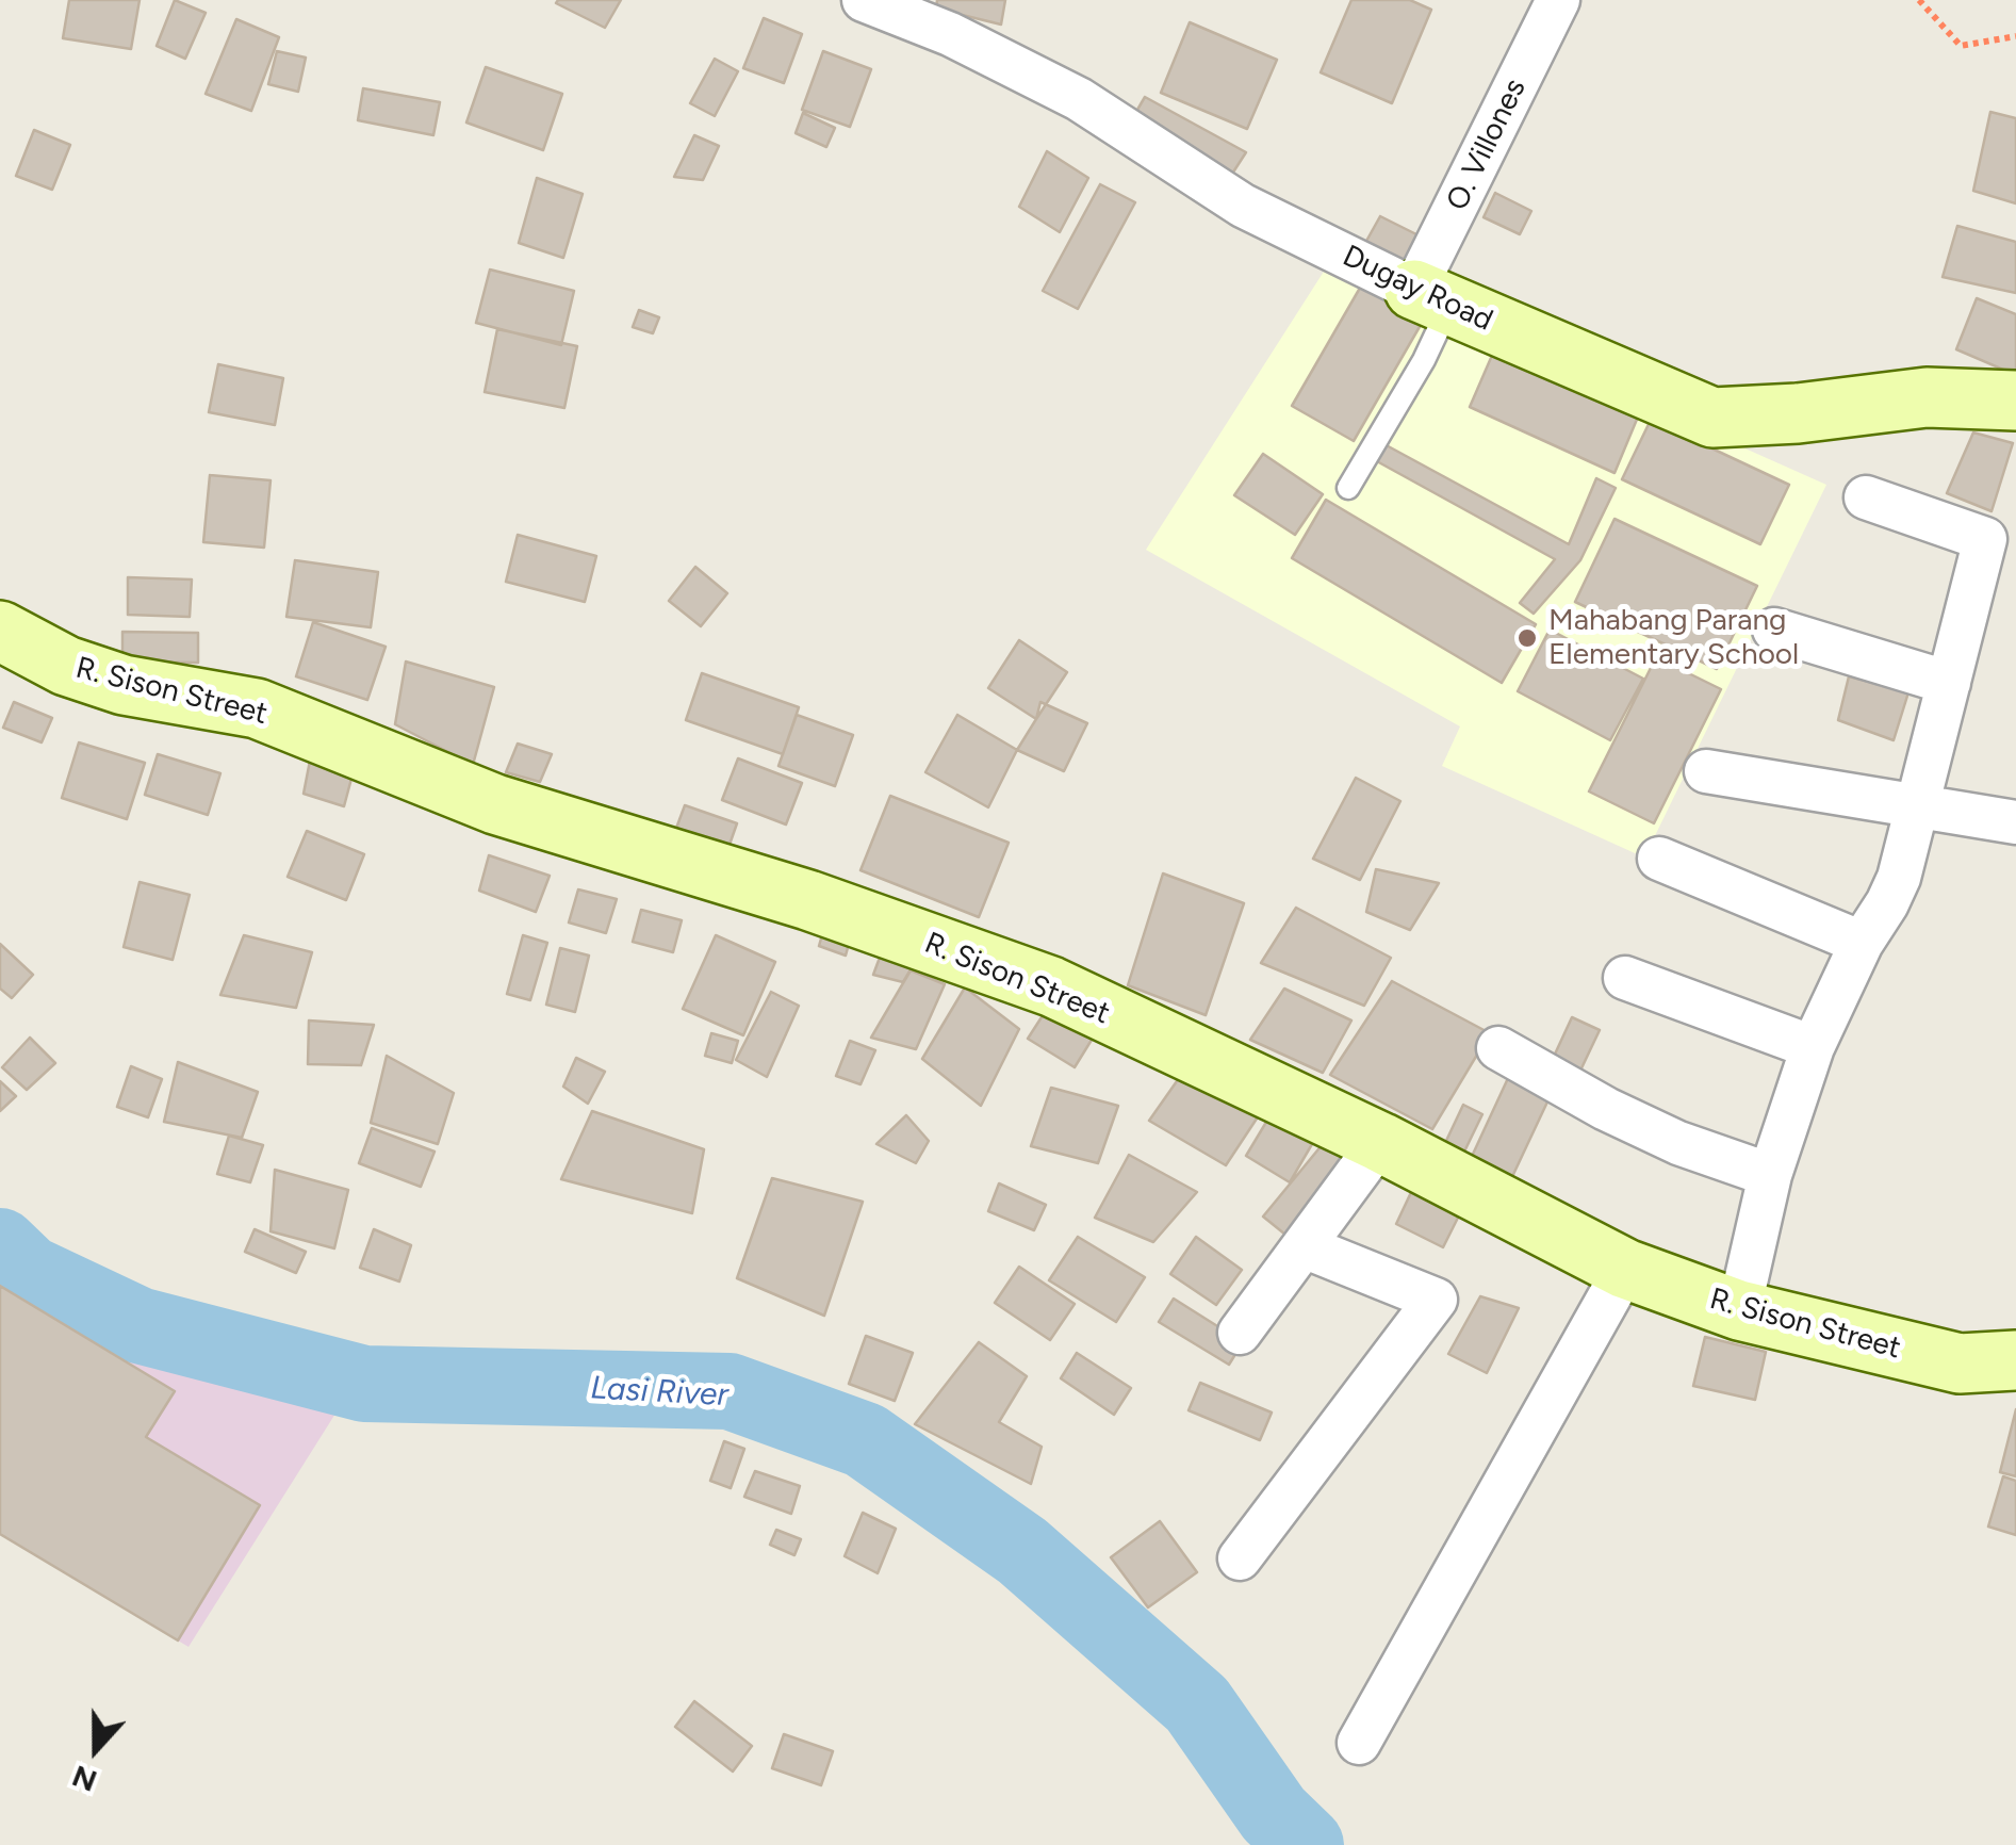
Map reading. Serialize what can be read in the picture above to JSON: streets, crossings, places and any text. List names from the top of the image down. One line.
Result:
{"streets":{"street":["O. Villones","Dugay Road","R. Sison Street"]},"crossings":[["O. Villones","Dugay Road"]],"water":["Lasi River"],"places":["Mahabang Parang Elementary School"],"north":"bottom"}
